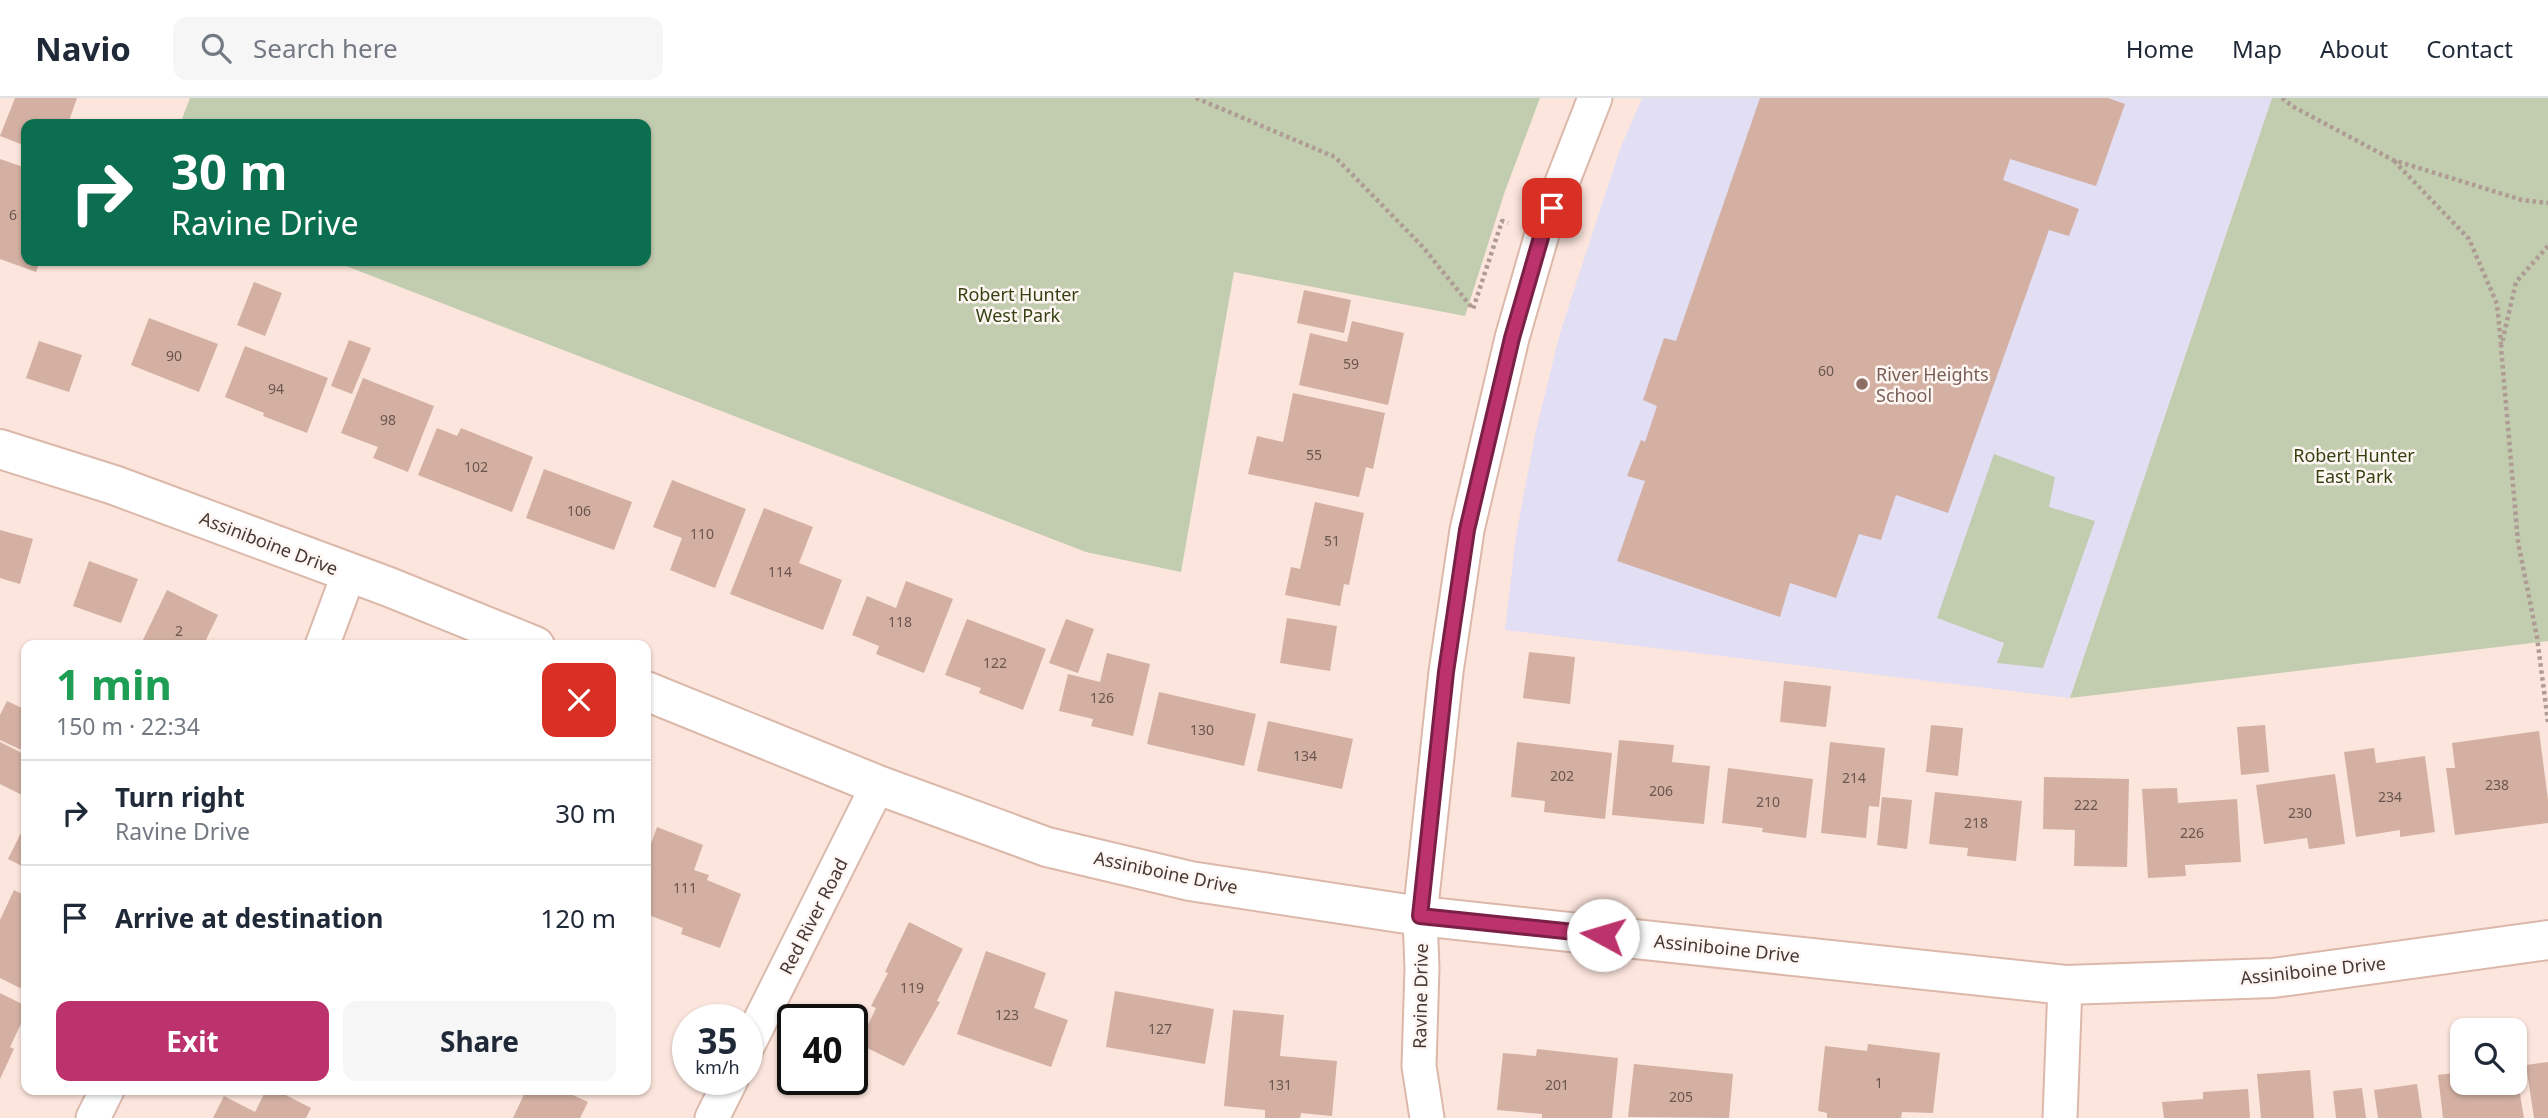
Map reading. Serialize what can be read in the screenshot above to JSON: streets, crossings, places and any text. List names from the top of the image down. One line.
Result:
{"streets":{"street":["Assiniboine Drive","Red River Road","Ravine Drive"]},"crossings":[["Assiniboine Drive","Red River Road"],["Assiniboine Drive","Ravine Drive"]],"parks":["Robert Hunter West Park","Robert Hunter East Park"],"places":["River Heights School"],"house_numbers":["6","90","59","60","94","98","55","102","106","110","51","114","118","2","122","126","130","134","202","214","238","206","234","210","222","230","218","226","111","119","123","127","1","131","201","205"],"page":{"header":"Navio","search":"Search here","nav":["Home","Map","About","Contact"],"turn":["30 m","Ravine Drive"],"heading":["1 min","150 m · 22:34"],"list":[{"name":"Turn right","note":"Ravine Drive","value":"30 m"},{"name":"Arrive at destination","value":"120 m"}],"buttons":["Exit","Share"],"speed":"35 km/h","limit":"40"}}
